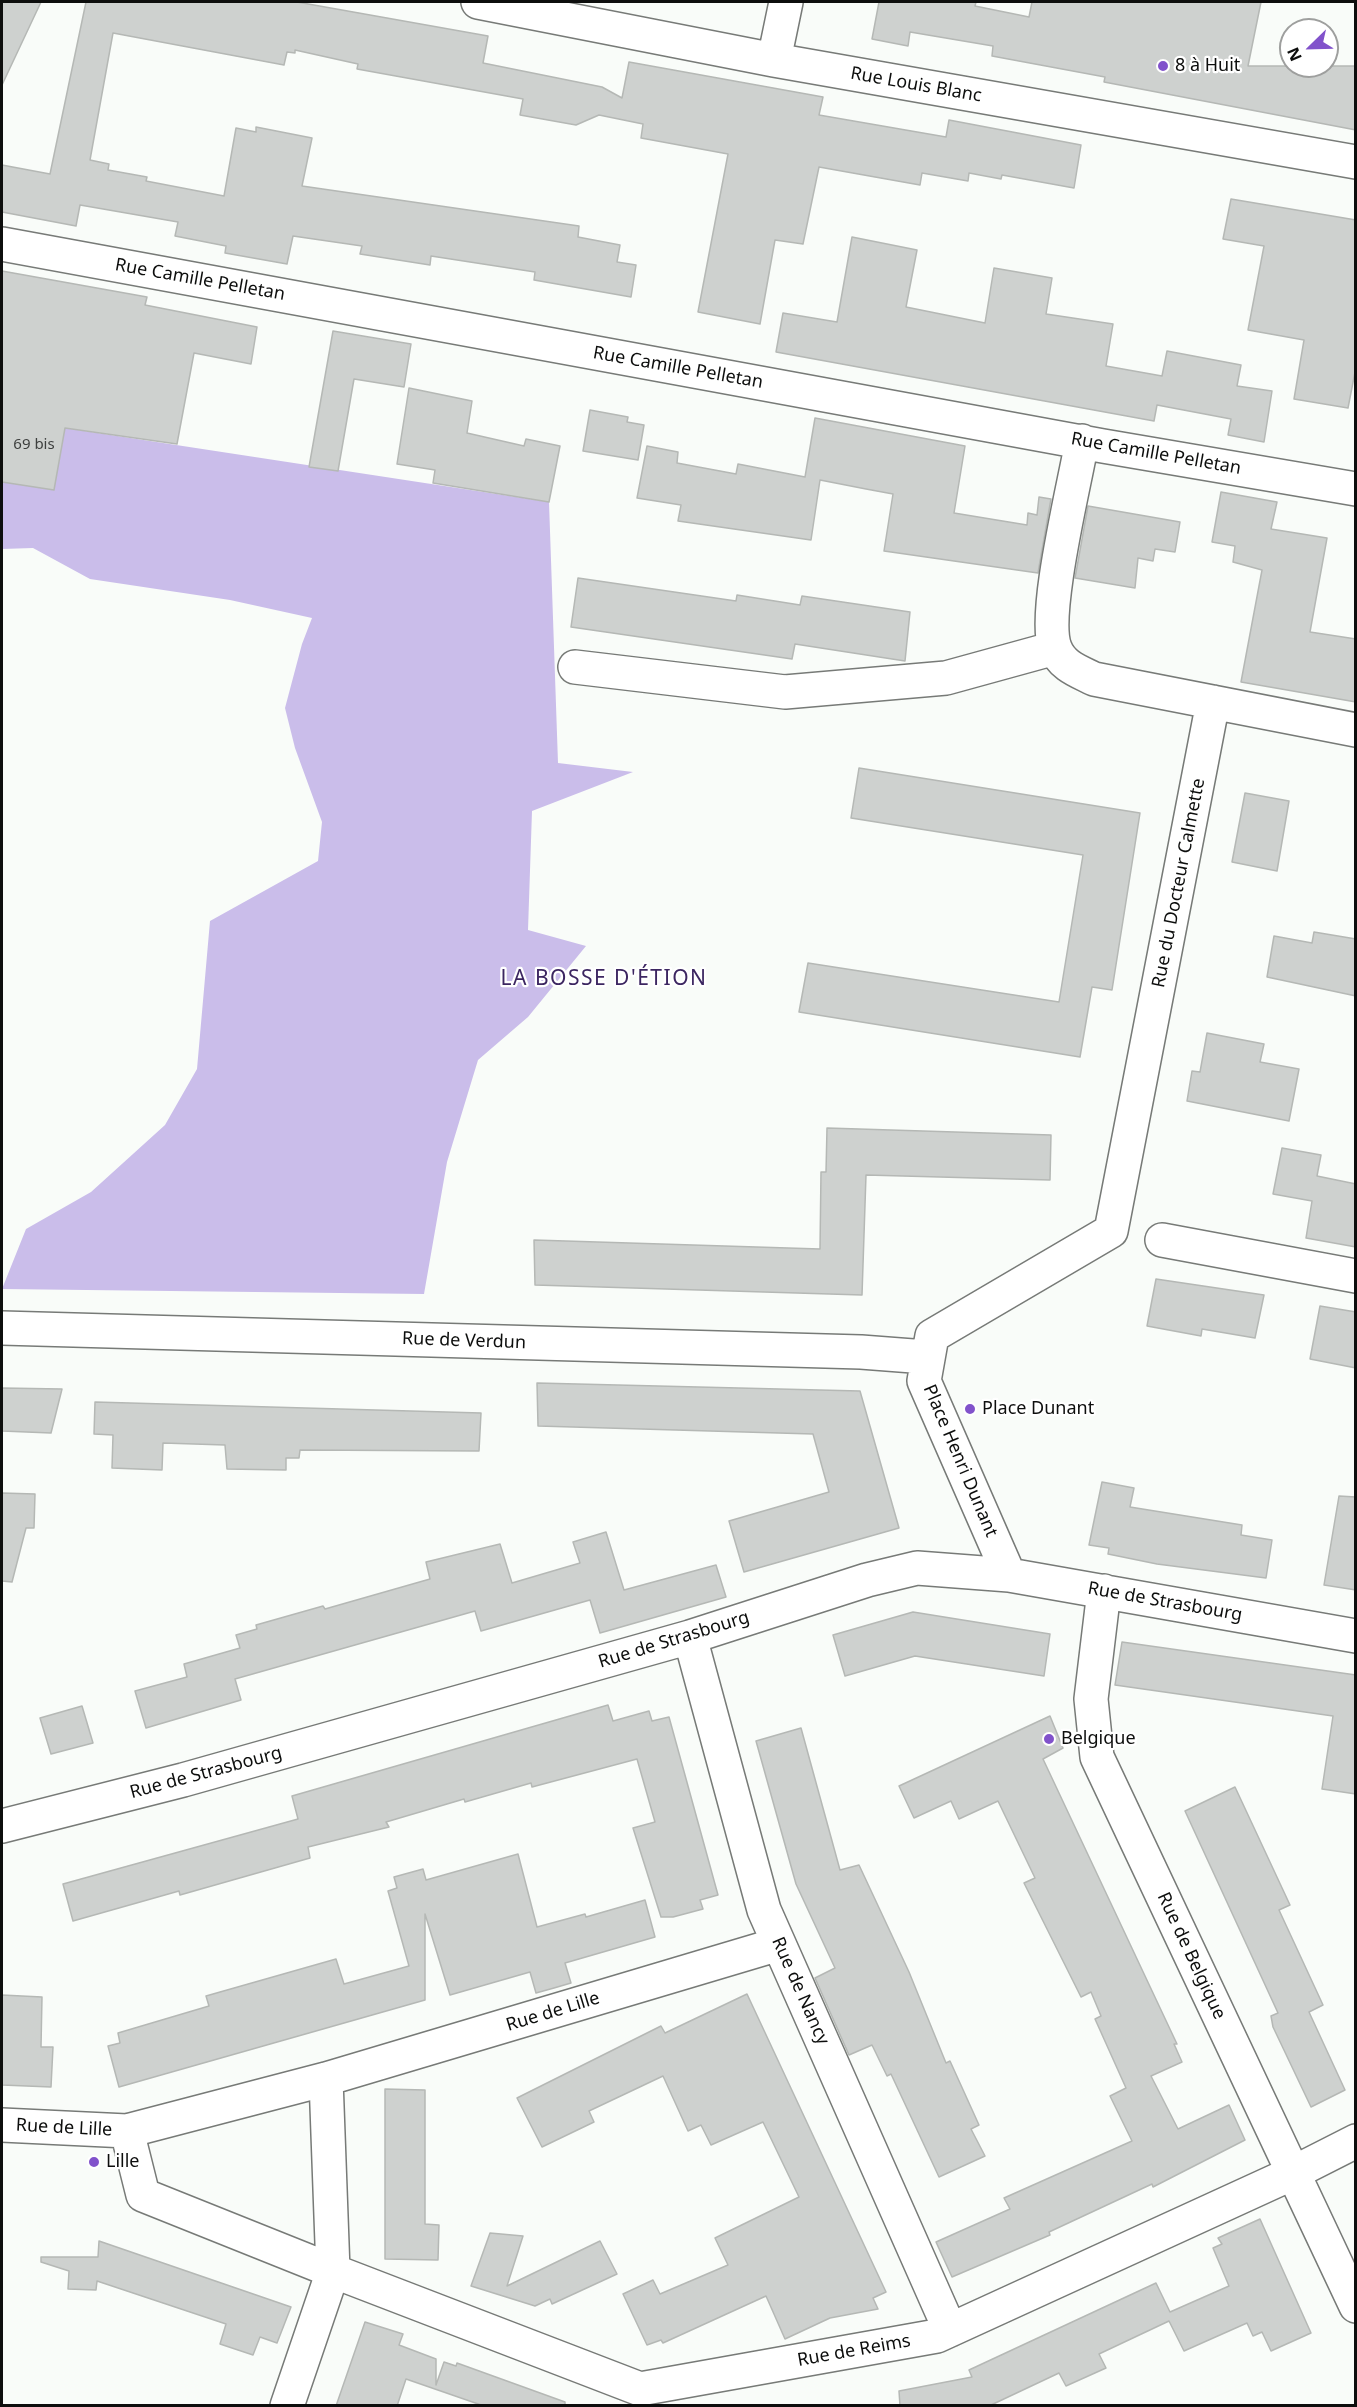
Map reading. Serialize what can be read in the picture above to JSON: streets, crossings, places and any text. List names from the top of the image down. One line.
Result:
{"streets":{"street":["Rue Louis Blanc","Rue Camille Pelletan","Rue du Docteur Calmette","Rue de Verdun","Place Henri Dunant","Rue de Strasbourg","Rue de Belgique","Rue de Nancy","Rue de Lille","Rue de Reims"]},"crossings":[["Rue du Docteur Calmette","Place Henri Dunant"],["Rue de Verdun","Place Henri Dunant"],["Place Henri Dunant","Rue de Strasbourg"],["Rue de Strasbourg","Rue de Belgique"],["Rue de Strasbourg","Rue de Nancy"],["Rue de Belgique","Rue de Reims"],["Rue de Nancy","Rue de Lille"],["Rue de Nancy","Rue de Reims"],["Rue de Lille","Rue de Reims"]],"districts":["LA BOSSE D'ÉTION"],"places":["8 à Huit","Place Dunant","Belgique","Lille"],"house_numbers":["69 bis"],"north":"bottom left"}
